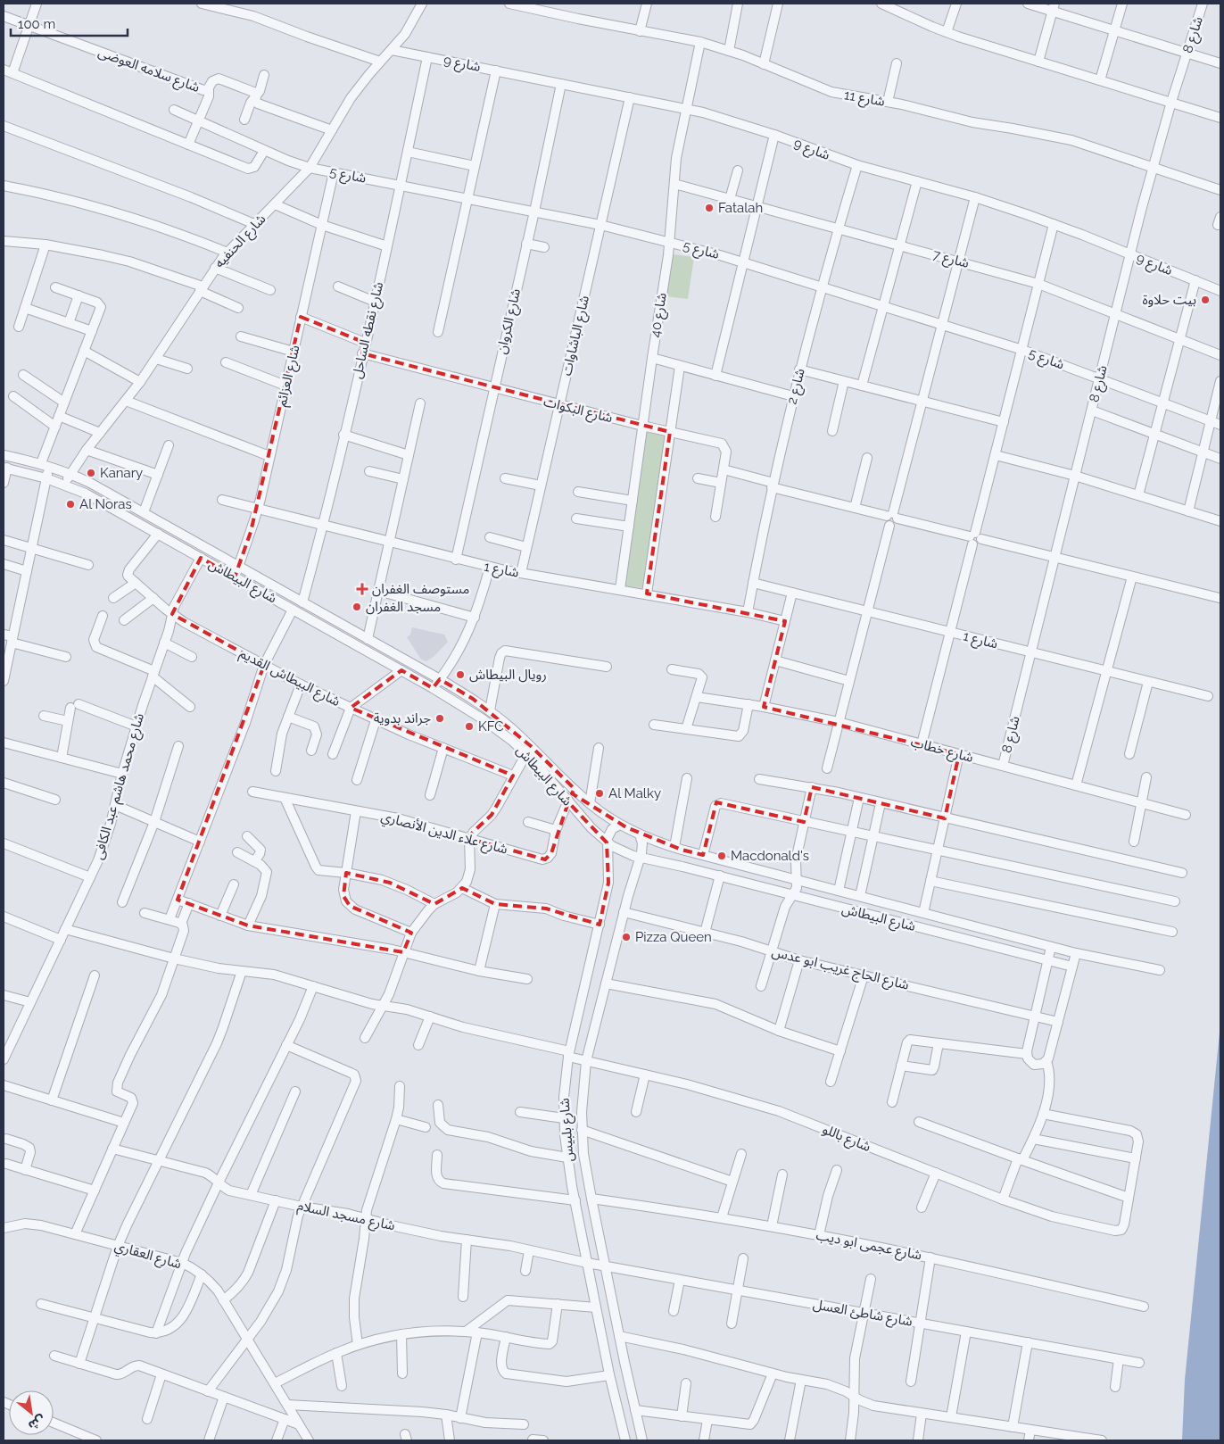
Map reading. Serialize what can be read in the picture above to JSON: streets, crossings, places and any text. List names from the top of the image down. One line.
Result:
{"streets":{"street":["شارع 8","شارع 9","شارع سلامه العوضى","شارع 11","شارع 5","شارع الحنفيه","شارع 7","شارع 40","شارع الكروان","شارع نقطه الساحل","شارع الباشاوات","شارع العزائم","شارع 2","شارع البكوات","شارع 1","شارع البيطاش","شارع البيطاش القديم","شارع خطاب","شارع محمد هاشم عبد الكافى","شارع علاء الدين الأنصاري","شارع الحاج غريب ابو عدس","شارع بلبيس","شارع باللو","شارع مسجد السلام","شارع عجمى ابو ديب","شارع العقاري","شارع شاطئ العسل"]},"crossings":[["شارع 8","شارع 9"],["شارع 8","شارع 11"],["شارع 8","شارع 5"],["شارع 8","شارع 7"],["شارع 8","شارع 1"],["شارع 8","شارع خطاب"],["شارع 9","شارع الحنفيه"],["شارع 9","شارع 40"],["شارع 9","شارع الكروان"],["شارع 9","شارع نقطه الساحل"],["شارع 9","شارع الباشاوات"],["شارع 9","شارع 2"],["شارع سلامه العوضى","شارع الحنفيه"],["شارع 11","شارع 40"],["شارع 5","شارع الحنفيه"],["شارع 5","شارع 40"],["شارع 5","شارع الكروان"],["شارع 5","شارع نقطه الساحل"],["شارع 5","شارع الباشاوات"],["شارع 5","شارع العزائم"],["شارع 5","شارع 2"],["شارع الحنفيه","شارع البيطاش"],["شارع 7","شارع 40"],["شارع 7","شارع 2"],["شارع 40","شارع البكوات"],["شارع 40","شارع 1"],["شارع الكروان","شارع البكوات"],["شارع الكروان","شارع 1"],["شارع نقطه الساحل","شارع البكوات"],["شارع نقطه الساحل","شارع 1"],["شارع نقطه الساحل","شارع البيطاش"],["شارع الباشاوات","شارع البكوات"],["شارع الباشاوات","شارع 1"],["شارع العزائم","شارع 1"],["شارع العزائم","شارع البيطاش"],["شارع 2","شارع 1"],["شارع البيطاش","شارع محمد هاشم عبد الكافى"],["شارع البيطاش","شارع علاء الدين الأنصاري"],["شارع البيطاش","شارع بلبيس"],["شارع البيطاش القديم","شارع محمد هاشم عبد الكافى"],["شارع محمد هاشم عبد الكافى","شارع باللو"],["شارع الحاج غريب ابو عدس","شارع بلبيس"],["شارع بلبيس","شارع باللو"],["شارع بلبيس","شارع مسجد السلام"],["شارع بلبيس","شارع عجمى ابو ديب"],["شارع بلبيس","شارع شاطئ العسل"],["شارع مسجد السلام","شارع شاطئ العسل"]],"places":{"other":["Fatalah","بيت حلاوة","Kanary","Al Noras","مسجد الغفران","رويال البيطاش","جراند بدوية","KFC","Al Malky","Macdonald's","Pizza Queen"],"health":["مستوصف الغفران"]},"scale_bar":"100 m","north":"bottom right"}
